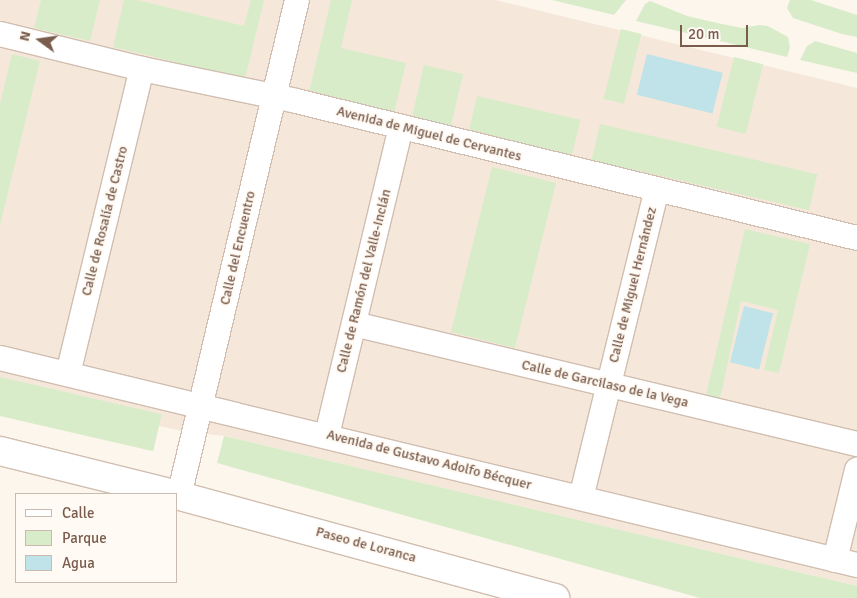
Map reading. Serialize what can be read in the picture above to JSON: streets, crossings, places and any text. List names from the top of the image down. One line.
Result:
{"streets":{"street":["Avenida de Miguel de Cervantes","Calle de Rosalía de Castro","Calle del Encuentro","Calle de Ramón del Valle-Inclán","Calle de Miguel Hernández","Calle de Garcilaso de la Vega","Avenida de Gustavo Adolfo Bécquer","Paseo de Loranca"]},"crossings":[["Avenida de Miguel de Cervantes","Calle de Rosalía de Castro"],["Avenida de Miguel de Cervantes","Calle del Encuentro"],["Avenida de Miguel de Cervantes","Calle de Ramón del Valle-Inclán"],["Avenida de Miguel de Cervantes","Calle de Miguel Hernández"],["Calle de Rosalía de Castro","Avenida de Gustavo Adolfo Bécquer"],["Calle del Encuentro","Avenida de Gustavo Adolfo Bécquer"],["Calle de Ramón del Valle-Inclán","Calle de Garcilaso de la Vega"],["Calle de Ramón del Valle-Inclán","Avenida de Gustavo Adolfo Bécquer"],["Calle de Miguel Hernández","Calle de Garcilaso de la Vega"],["Calle de Miguel Hernández","Avenida de Gustavo Adolfo Bécquer"]],"legend":["Calle","Parque","Agua"],"scale_bar":"20 m","north":"left"}
